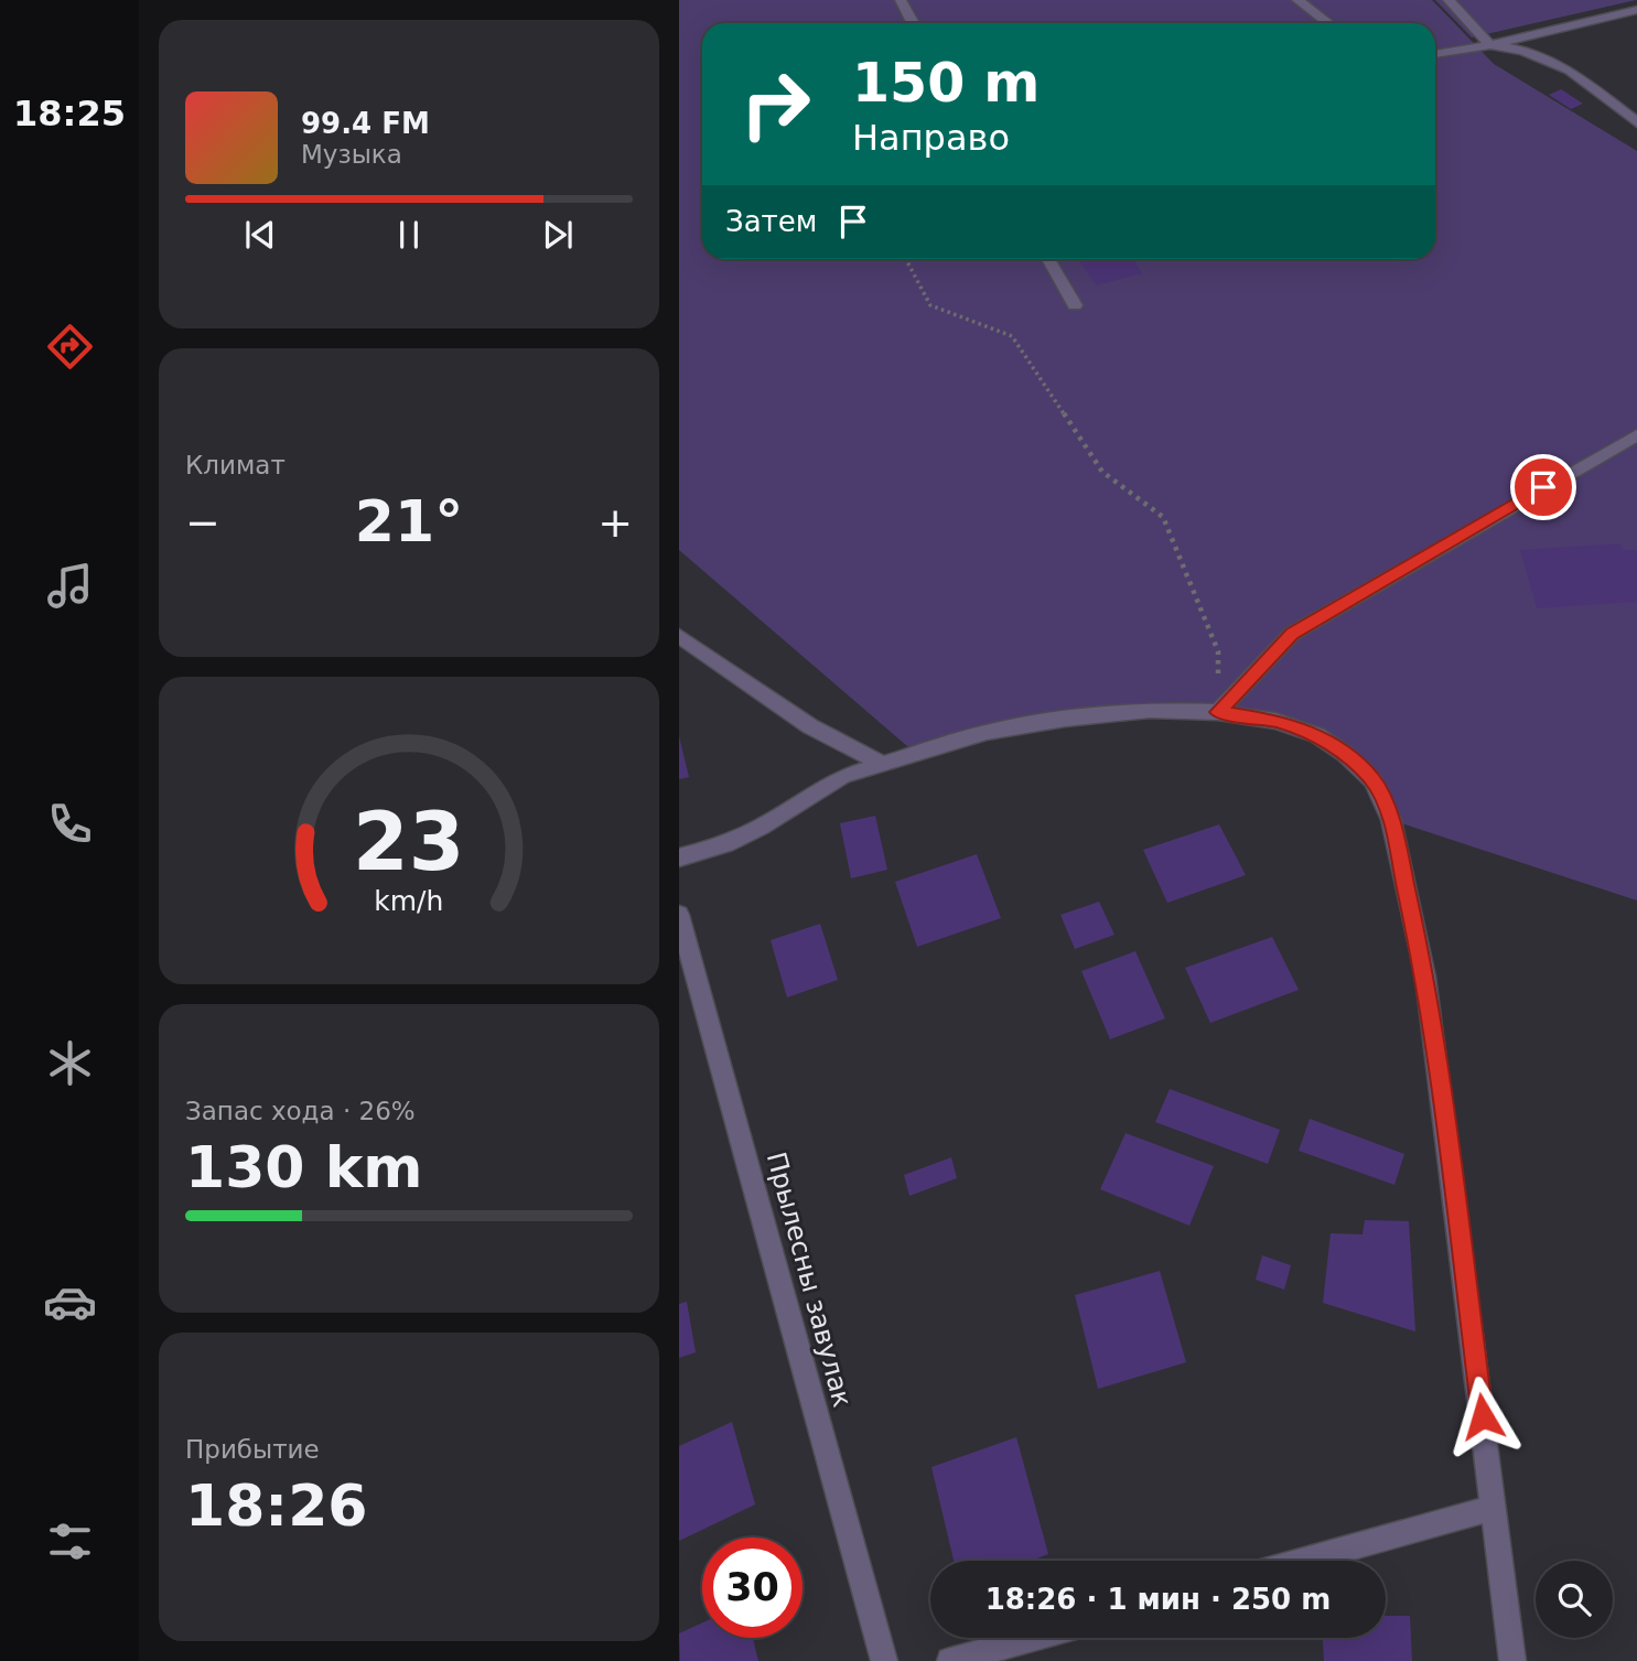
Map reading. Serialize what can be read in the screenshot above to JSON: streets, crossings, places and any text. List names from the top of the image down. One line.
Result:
{"streets":{"street":["Прылесны завулак"]},"page":{"tabs":"18:25","turn":["150 m","Направо"],"song":["99.4 FM","Музыка"],"then":"Затем","tile":["Климат",["Запас хода · 26%","130 km"],["Прибытие","18:26"]],"heat":["−","21°","+"],"limit":"30","trip":"18:26 · 1 мин · 250 m","gauge":["23","km/h"]}}
